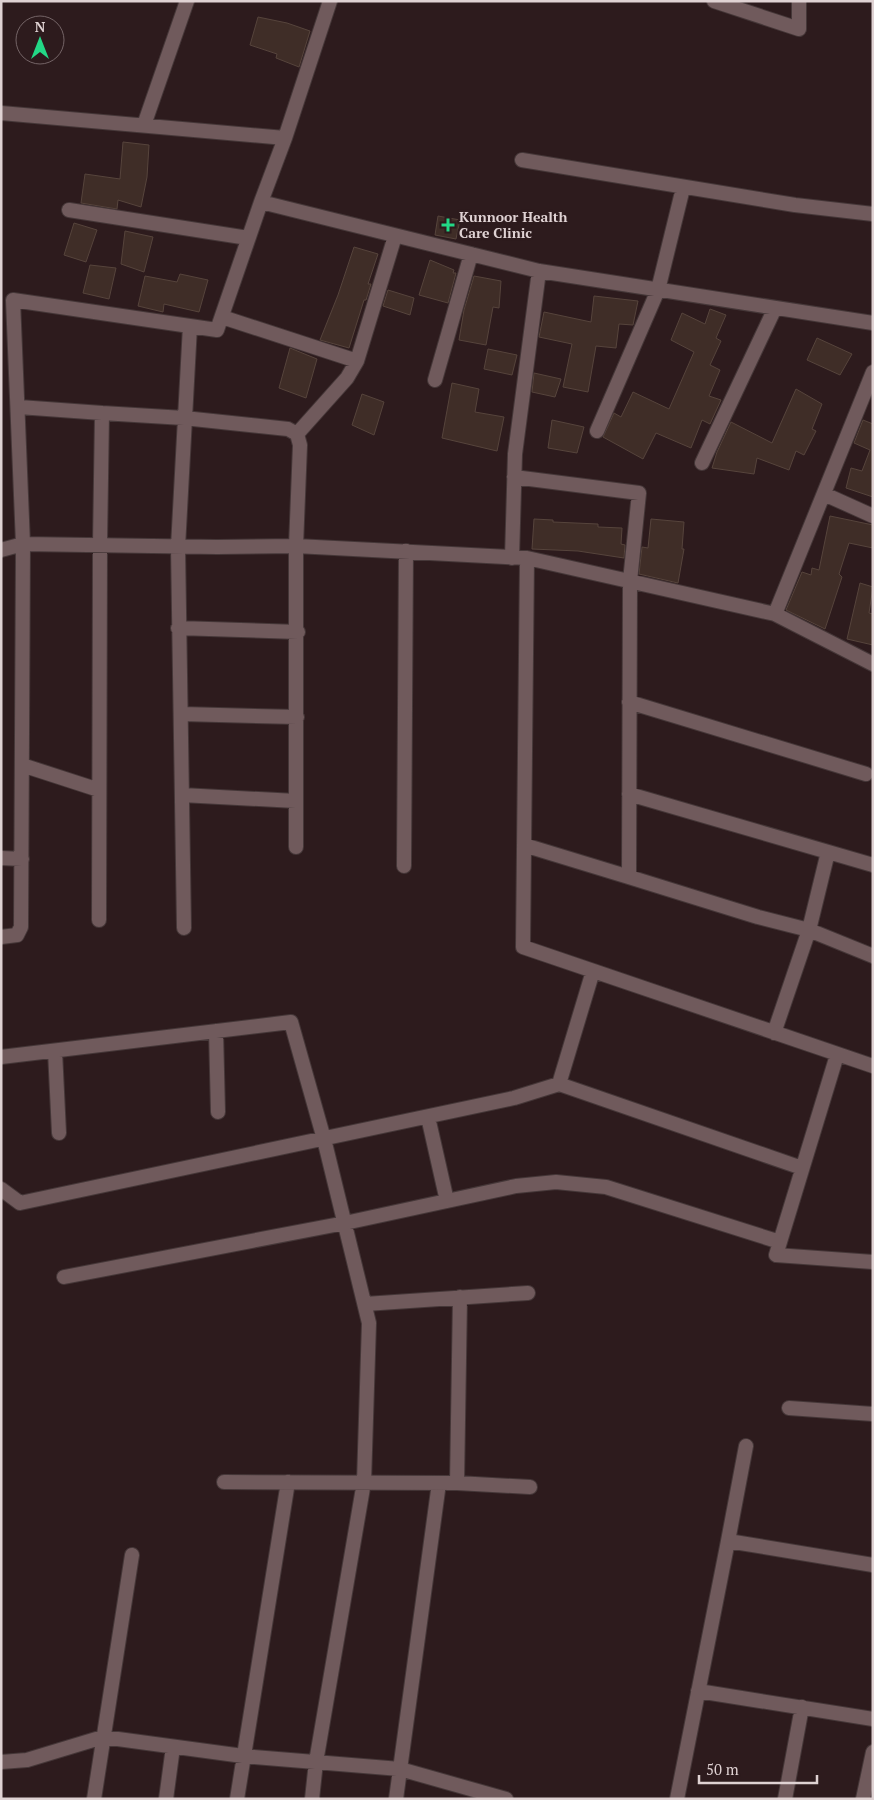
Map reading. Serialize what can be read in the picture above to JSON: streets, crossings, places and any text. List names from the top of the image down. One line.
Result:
{"places":{"health":["Kunnoor Health Care Clinic"]},"scale_bar":"50 m","north":"top"}
